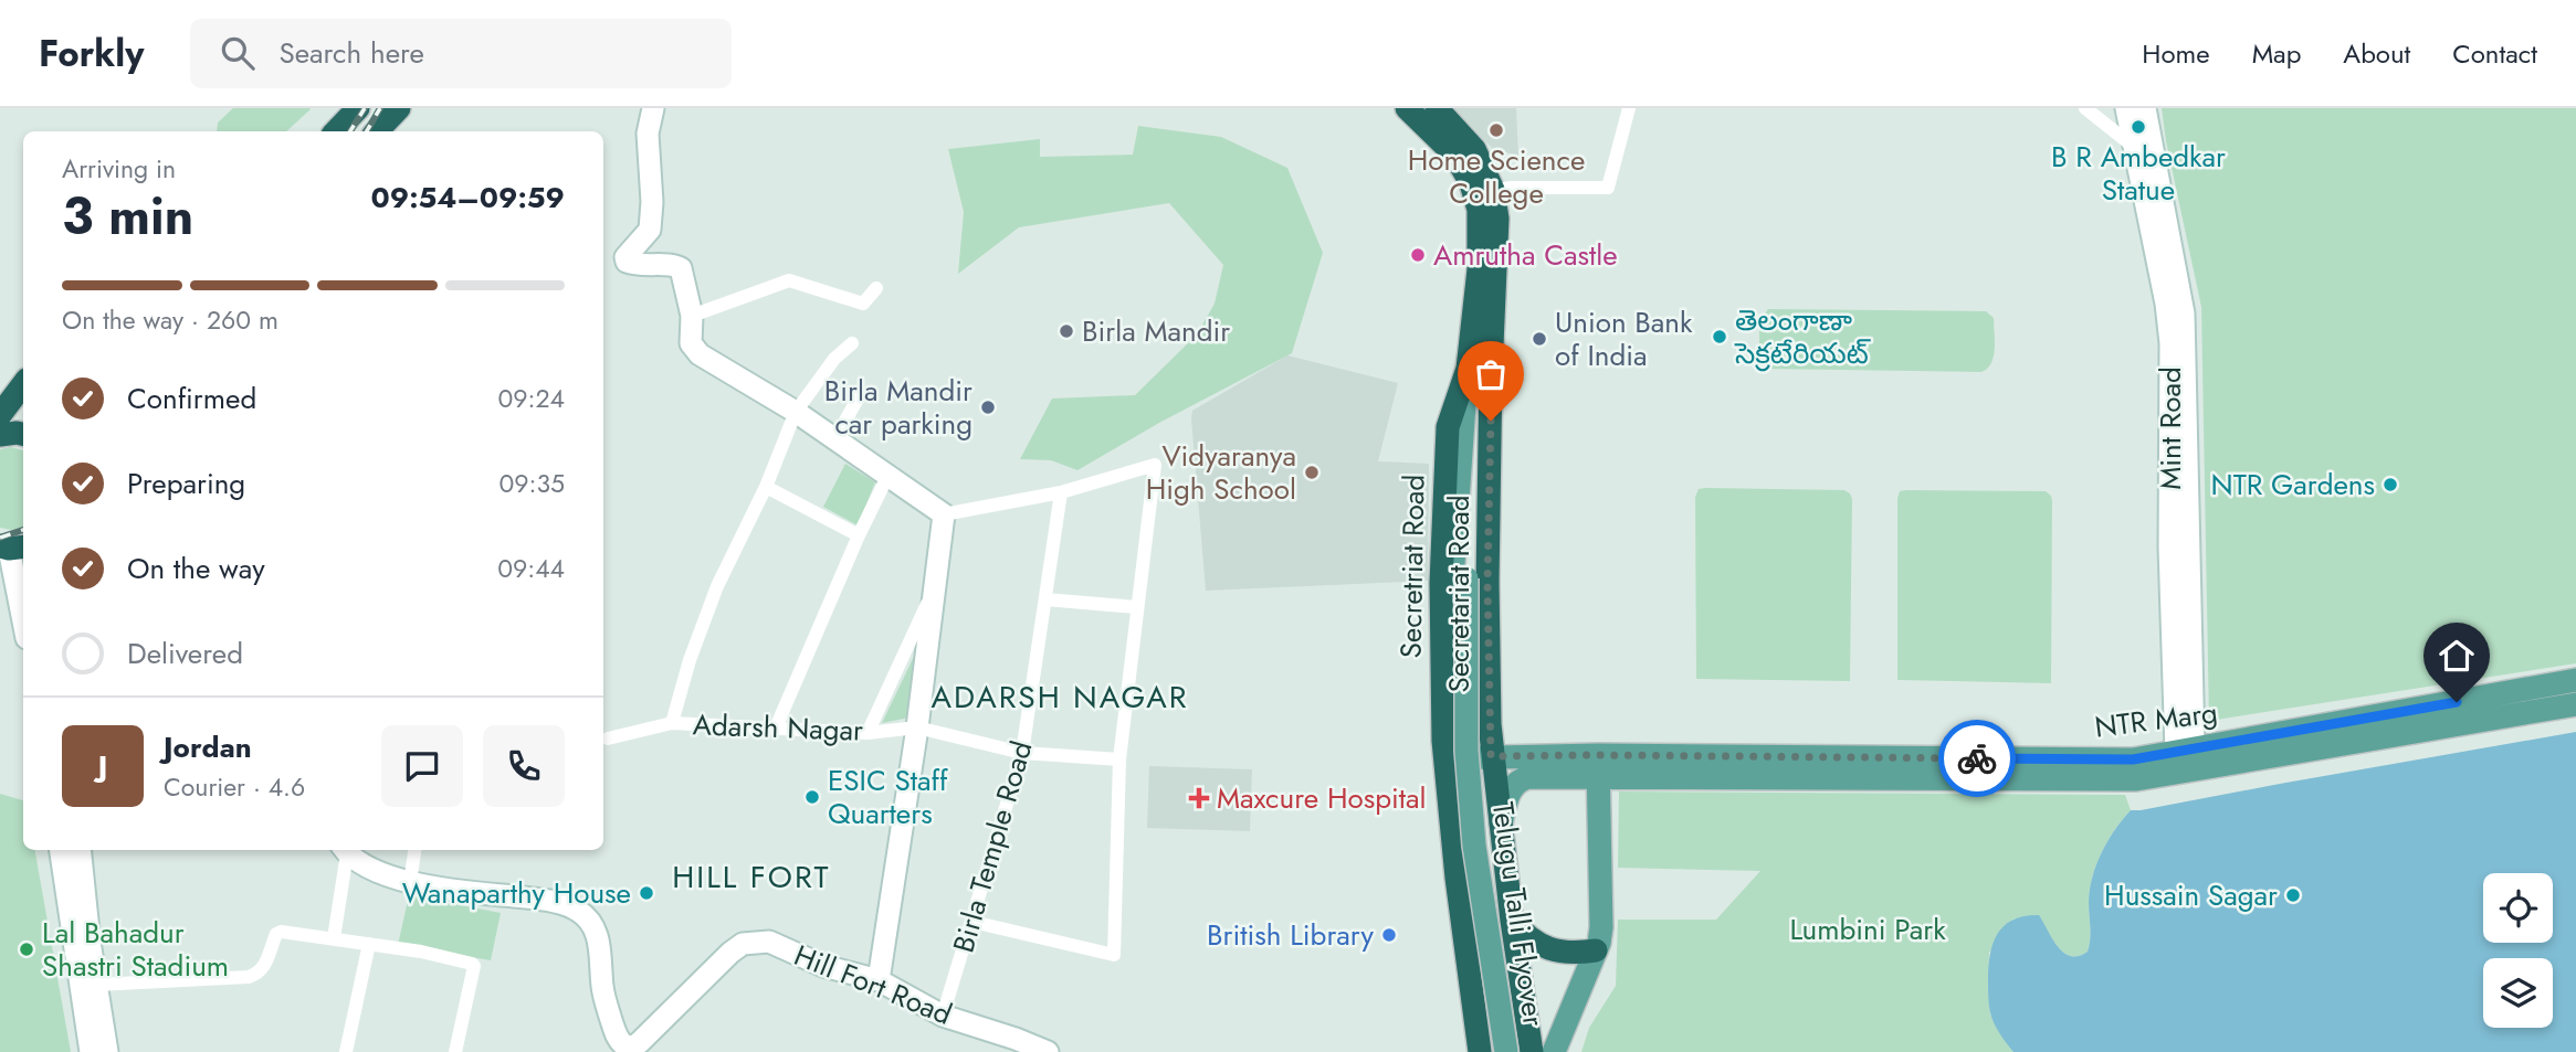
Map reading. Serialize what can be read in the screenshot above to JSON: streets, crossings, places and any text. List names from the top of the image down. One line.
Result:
{"streets":{"highway":["Secretriat Road","Secretariat Road"],"main road":["NTR Marg","Telugu Talli Flyover"],"street":["Mint Road","Adarsh Nagar","Birla Temple Road","Hill Fort Road"]},"crossings":[["Mint Road","NTR Marg"],["Secretriat Road","Secretariat Road"],["Secretriat Road","NTR Marg"],["Secretriat Road","Telugu Talli Flyover"],["Secretariat Road","NTR Marg"],["Secretariat Road","Telugu Talli Flyover"],["Adarsh Nagar","Birla Temple Road"],["Birla Temple Road","Hill Fort Road"]],"districts":["ADARSH NAGAR","HILL FORT"],"parks":["Lumbini Park"],"places":{"other":["B R Ambedkar Statue","Home Science College","Amrutha Castle","Birla Mandir","తెలంగాణా సెక్రటేరియట్","Union Bank of India","Birla Mandir car parking","Vidyaranya High School","NTR Gardens","ESIC Staff Quarters","Wanaparthy House","Hussain Sagar","British Library","Lal Bahadur Shastri Stadium"],"health":["Maxcure Hospital"]},"page":{"header":"Forkly","search":"Search here","nav":["Home","Map","About","Contact"],"heading":["3 min","Arriving in","09:54–09:59"],"panel":["Jordan","Courier · 4.6"],"bar":"On the way · 260 m","list":[["Confirmed","09:24"],["Preparing","09:35"],["On the way","09:44"],"Delivered"],"round":"J"}}
